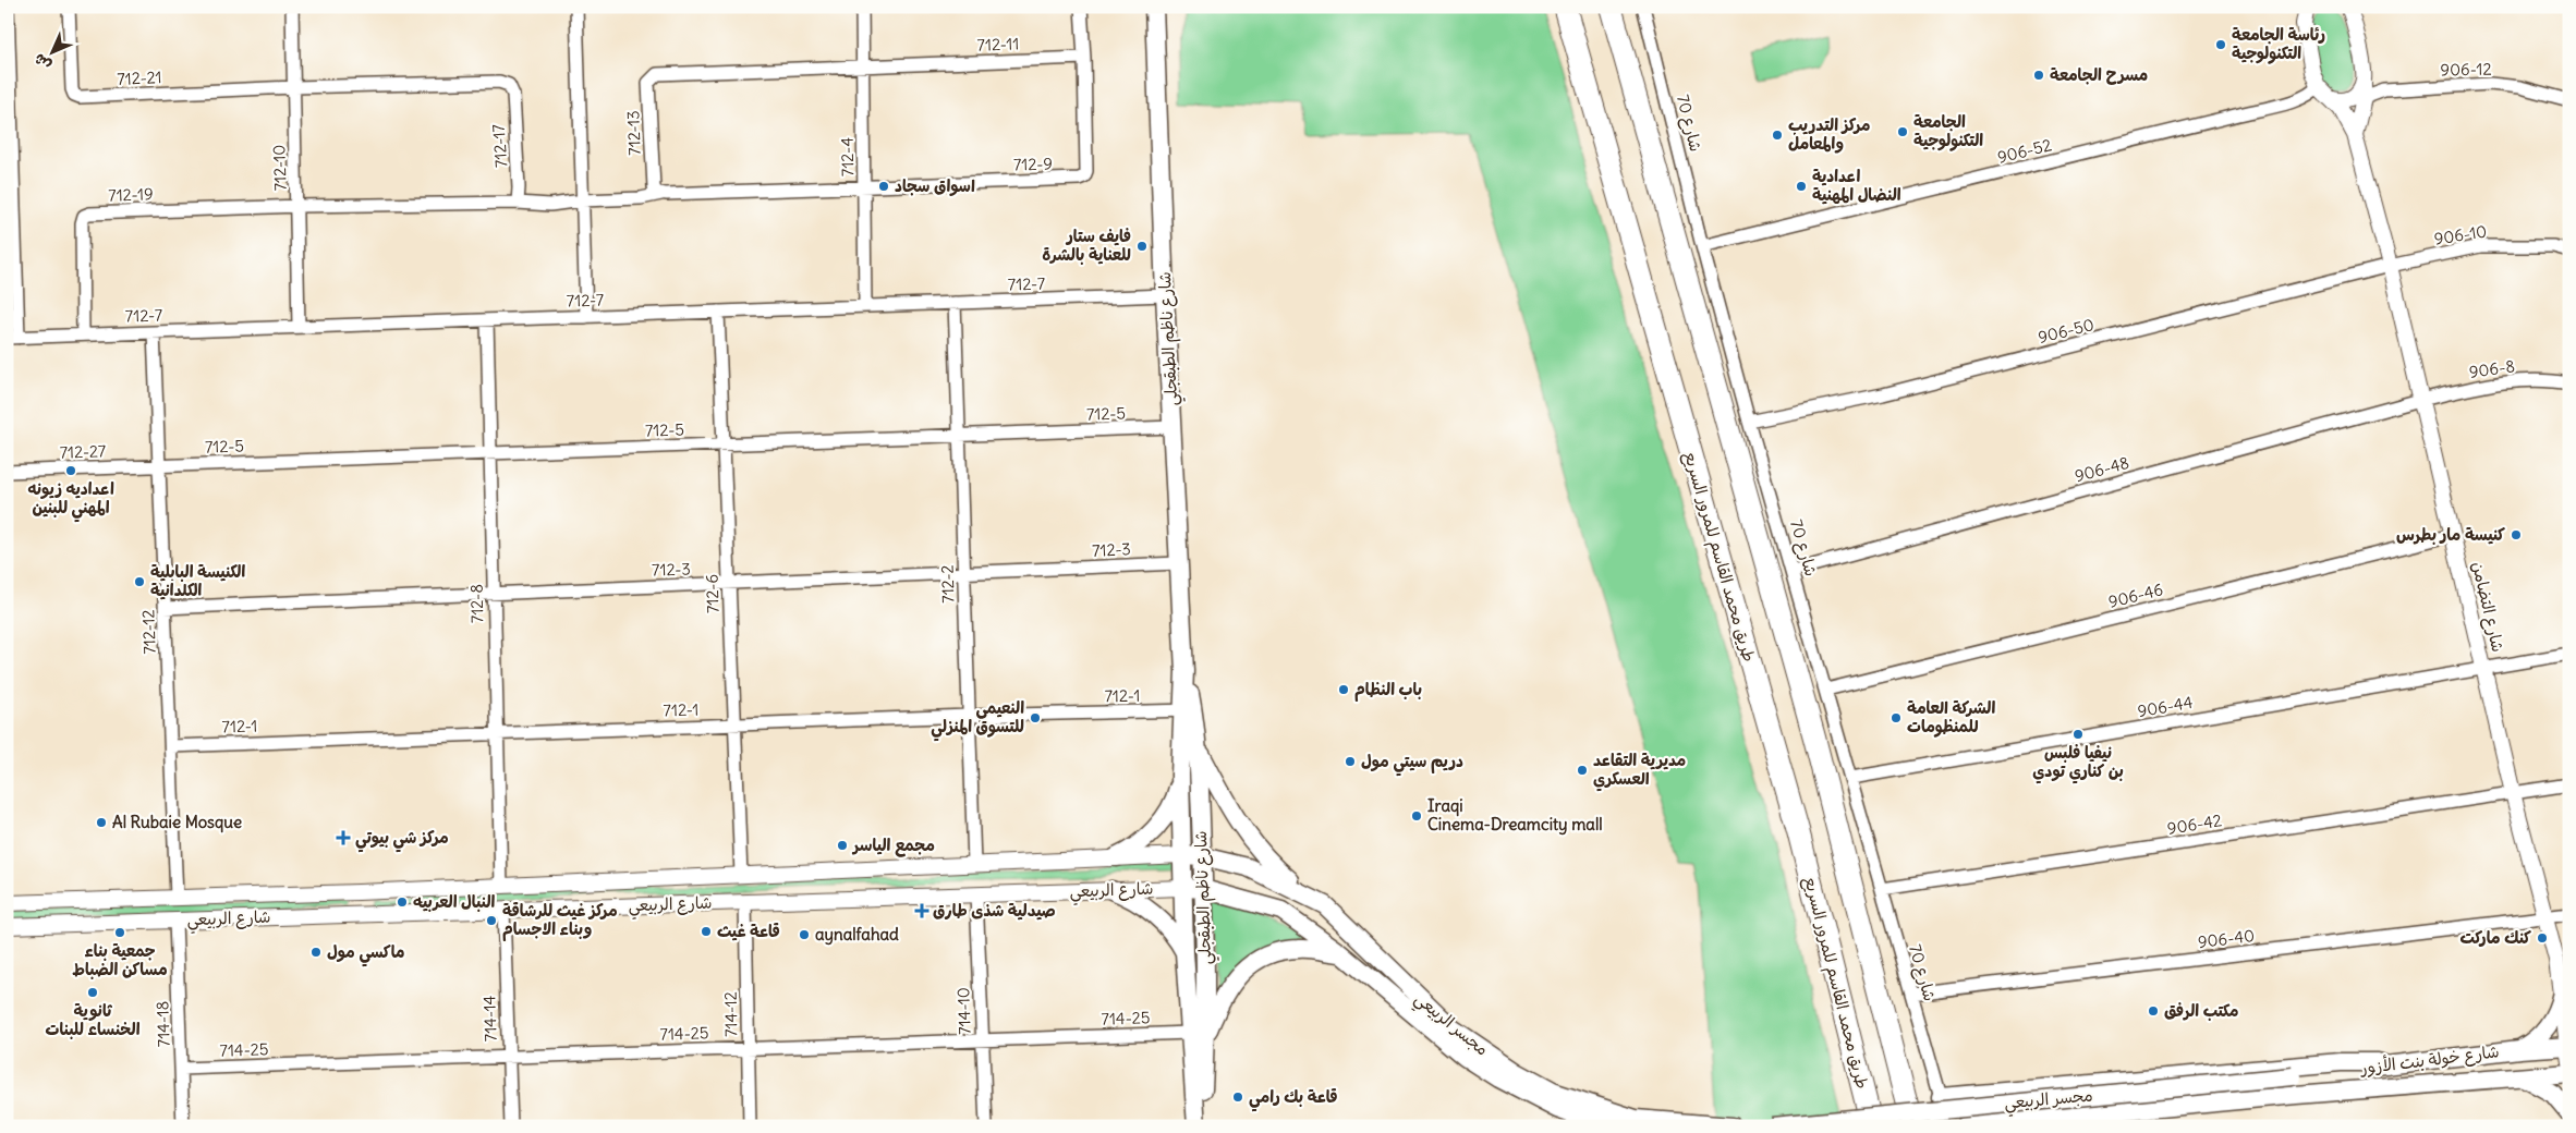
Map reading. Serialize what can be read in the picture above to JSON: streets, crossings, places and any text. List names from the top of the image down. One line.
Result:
{"streets":{"highway":["طريق محمد القاسم للمرور السريع"],"main road":["شارع ناظم الطبقجلي","شارع الربيعي","مجسر الربيعي","شارع خولة بنت الأزور"],"street":["712-11","906-12","712-21","شارع 70","712-13","712-17","906-52","712-4","712-9","712-10","712-19","906-10","712-7","906-50","906-8","712-5","712-27","906-48","712-3","712-2","712-6","906-46","712-8","شارع التضامن","712-12","712-1","906-44","906-42","906-40","714-10","714-12","714-14","714-25","714-18"]},"crossings":[["712-11","712-13"],["712-11","712-4"],["712-11","712-9"],["906-12","شارع التضامن"],["712-21","712-17"],["712-21","712-10"],["شارع 70","906-52"],["شارع 70","906-50"],["شارع 70","906-48"],["شارع 70","906-46"],["شارع 70","906-44"],["شارع 70","906-42"],["شارع 70","906-40"],["712-13","712-4"],["712-17","712-10"],["906-52","شارع التضامن"],["712-4","712-9"],["712-4","712-7"],["712-10","712-19"],["712-10","712-7"],["712-19","712-7"],["906-10","906-50"],["906-10","شارع التضامن"],["712-7","شارع ناظم الطبقجلي"],["712-7","712-2"],["712-7","712-6"],["712-7","712-8"],["712-7","712-12"],["906-50","شارع التضامن"],["شارع ناظم الطبقجلي","712-5"],["شارع ناظم الطبقجلي","712-3"],["شارع ناظم الطبقجلي","712-1"],["شارع ناظم الطبقجلي","شارع الربيعي"],["شارع ناظم الطبقجلي","714-25"],["شارع ناظم الطبقجلي","مجسر الربيعي"],["906-8","906-48"],["906-8","شارع التضامن"],["712-5","712-27"],["712-5","712-2"],["712-5","712-6"],["712-5","712-8"],["712-5","712-12"],["712-27","712-12"],["906-48","شارع التضامن"],["712-3","712-2"],["712-3","712-6"],["712-3","712-8"],["712-3","712-12"],["712-2","712-1"],["712-2","شارع الربيعي"],["712-6","712-1"],["712-6","شارع الربيعي"],["906-46","شارع التضامن"],["712-8","712-1"],["712-8","شارع الربيعي"],["شارع التضامن","906-44"],["شارع التضامن","906-42"],["شارع التضامن","906-40"],["شارع التضامن","شارع خولة بنت الأزور"],["712-12","712-1"],["712-12","شارع الربيعي"],["شارع الربيعي","714-10"],["شارع الربيعي","714-12"],["شارع الربيعي","714-14"],["شارع الربيعي","714-18"],["شارع الربيعي","مجسر الربيعي"],["714-10","714-25"],["714-12","714-25"],["714-14","714-25"],["714-25","714-18"],["مجسر الربيعي","شارع خولة بنت الأزور"]],"places":{"other":["رئاسة الجامعة التكنولوجية","مسرح الجامعة","الجامعة التكنولوجية","مركز التدريب والمعامل","اسواق سجاد","اعدادية النضال المهنية","فايف ستار للعناية بالشرة","اعداديه زيونه المهني للبنين","كنيسة مار بطرس","الكنيسة البابلية الكلدانية","باب النظام","النعيمي للتسوق المنزلي","الشركة العامة للمنظومات","نيفيا فلبس بن كناري تودي","دريم سيتي مول","مديرية التقاعد العسكري","Iraqi Cinema-Dreamcity mall","Al Rubaie Mosque","مجمع الياسر","النبال العربيه","مركز غيث للرشاقة وبناء الاجسام","قاعة غيث","جمعية بناء مساكن الضباط","aynalfahad","كنك ماركت","ماكسي مول","ثانوية الخنساء للبنات","مكتب الرفق","قاعة بك رامي"],"health":["مركز شي بيوتي","صيدلية شذى طارق"]},"north":"bottom left"}
